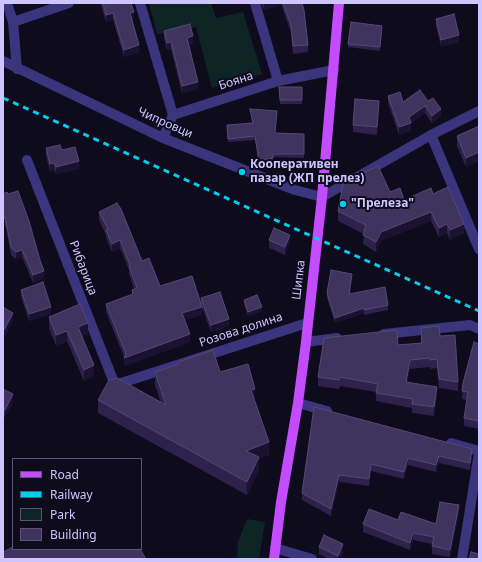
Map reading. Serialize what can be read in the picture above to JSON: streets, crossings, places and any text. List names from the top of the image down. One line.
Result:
{"streets":{"main road":["Шипка"],"street":["Бояна","Чипровци","Рибарица","Розова долина"]},"crossings":[["Бояна","Шипка"],["Чипровци","Шипка"],["Рибарица","Розова долина"],["Шипка","Розова долина"]],"places":["Кооперативен пазар (ЖП прелез)","\"Прелеза\""],"legend":["Road","Railway","Park","Building"]}
